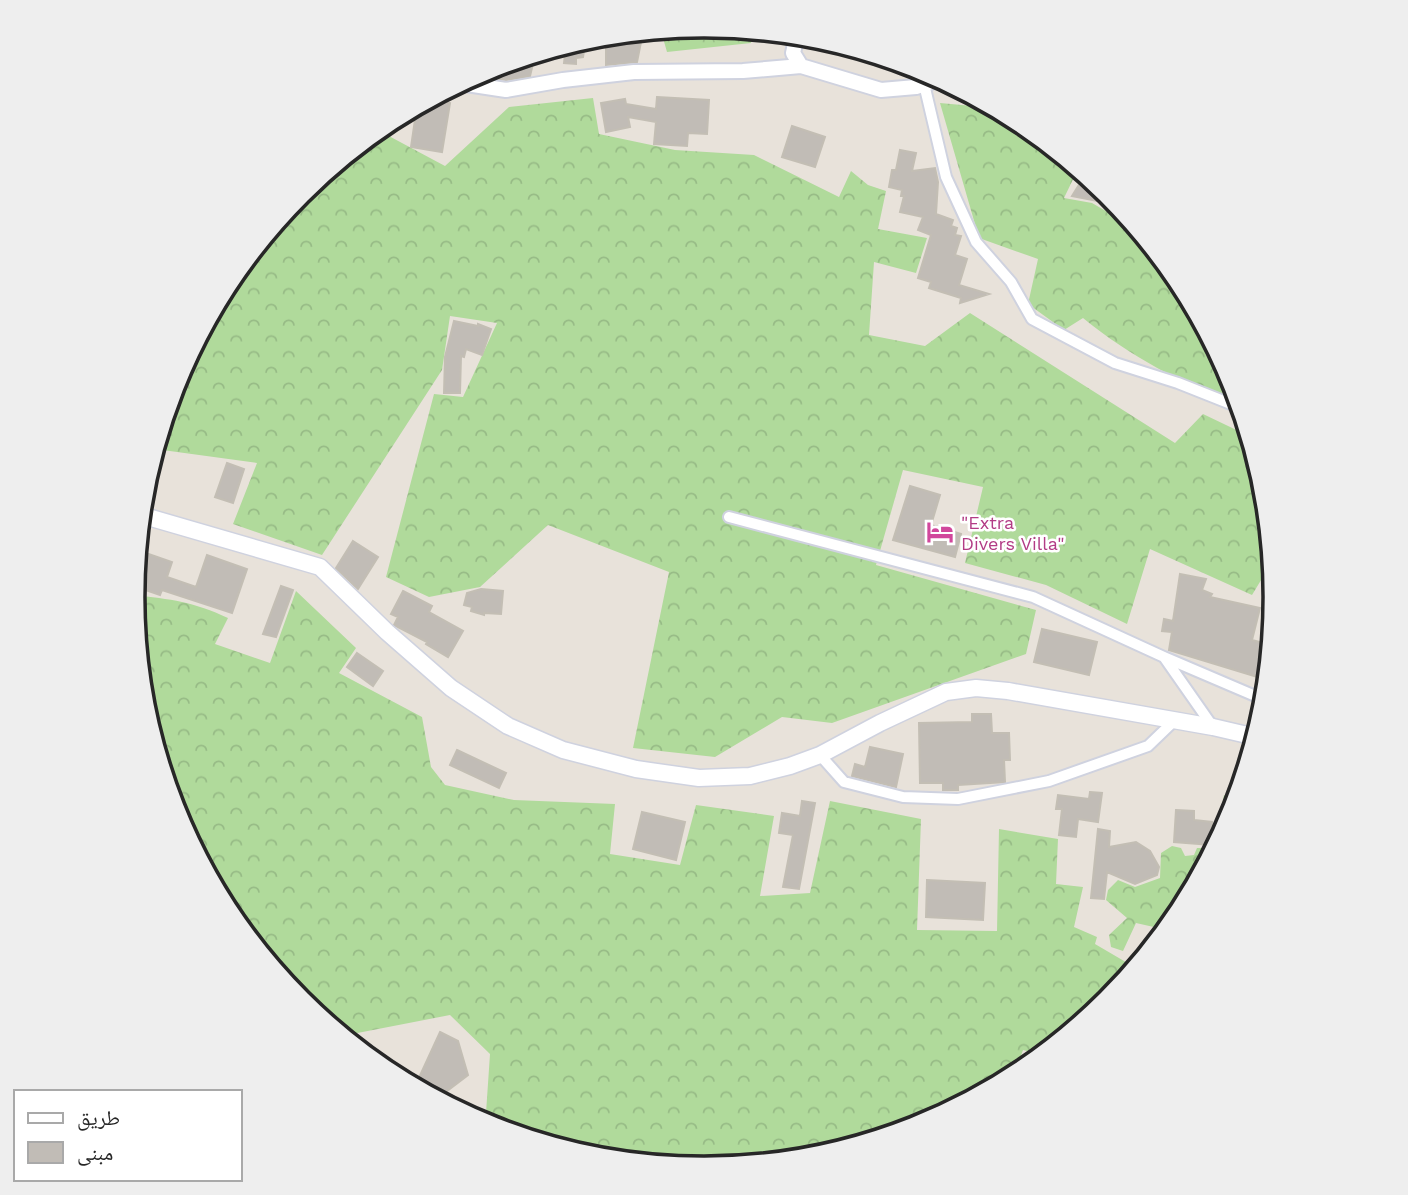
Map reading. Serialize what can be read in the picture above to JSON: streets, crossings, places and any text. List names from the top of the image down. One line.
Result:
{"places":{"hotel":["\"Extra Divers Villa\""]},"legend":["طريق","مبنى"]}
